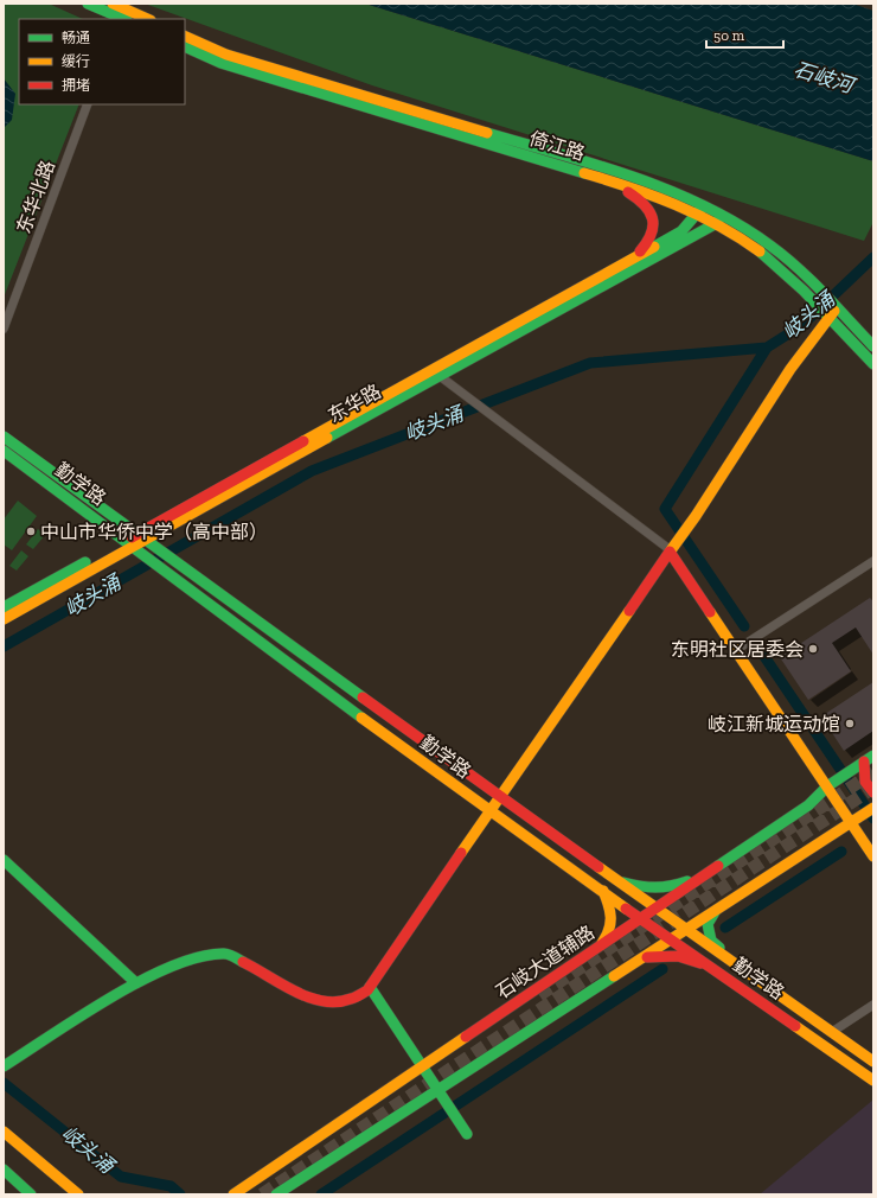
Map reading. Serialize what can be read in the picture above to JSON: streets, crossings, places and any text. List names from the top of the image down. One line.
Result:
{"streets":{"main road":["倚江路","东华路","勤学路","石岐大道辅路"],"street":["东华北路"]},"crossings":[["倚江路","东华路"],["东华路","勤学路"],["勤学路","石岐大道辅路"]],"water":["石岐河","岐头涌"],"places":["中山市华侨中学（高中部）","东明社区居委会","岐江新城运动馆"],"legend":["畅通","缓行","拥堵"],"scale_bar":"50 m"}
